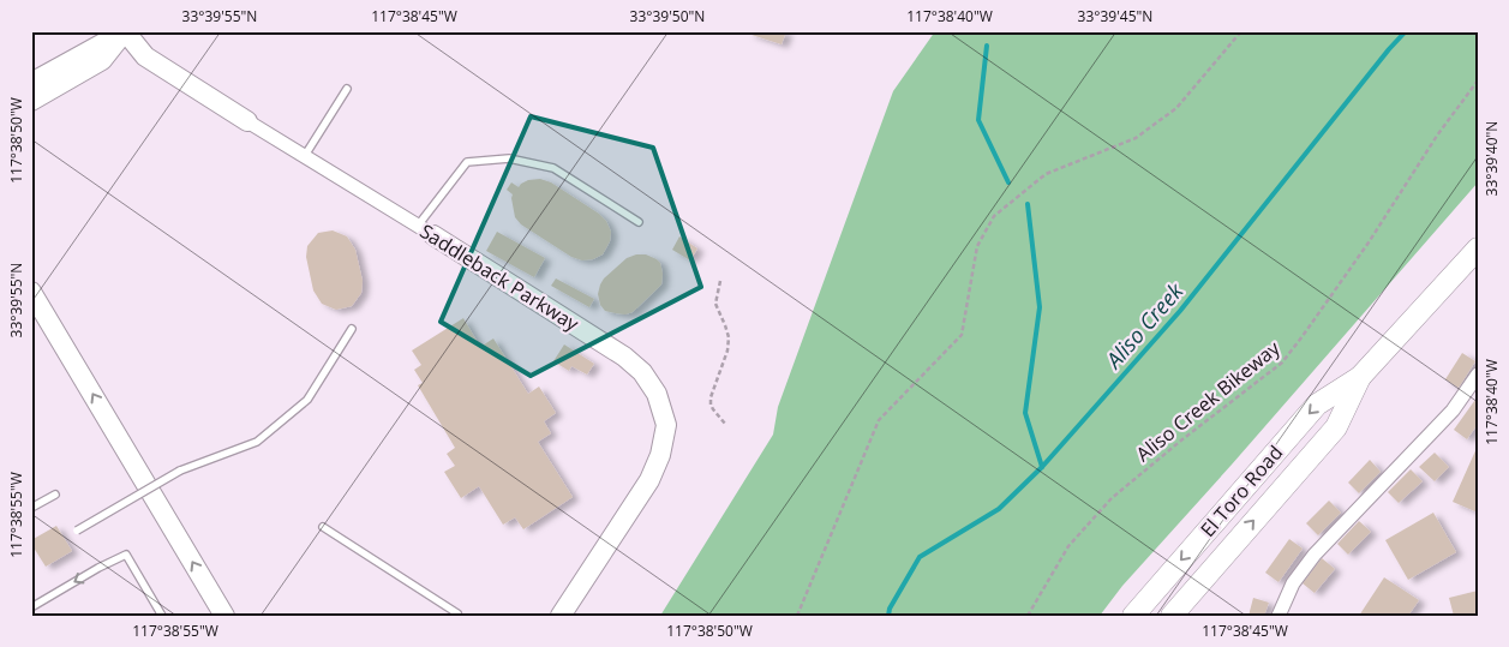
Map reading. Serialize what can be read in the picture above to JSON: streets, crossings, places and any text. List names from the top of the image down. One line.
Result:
{"streets":{"main road":["El Toro Road"],"street":["Saddleback Parkway"],"path":["Aliso Creek Bikeway"]},"water":["Aliso Creek"],"coordinates":["33°39'55\"N","117°38'45\"W","33°39'50\"N","117°38'40\"W","33°39'45\"N","117°38'50\"W","33°39'40\"N","117°38'55\"W"]}
